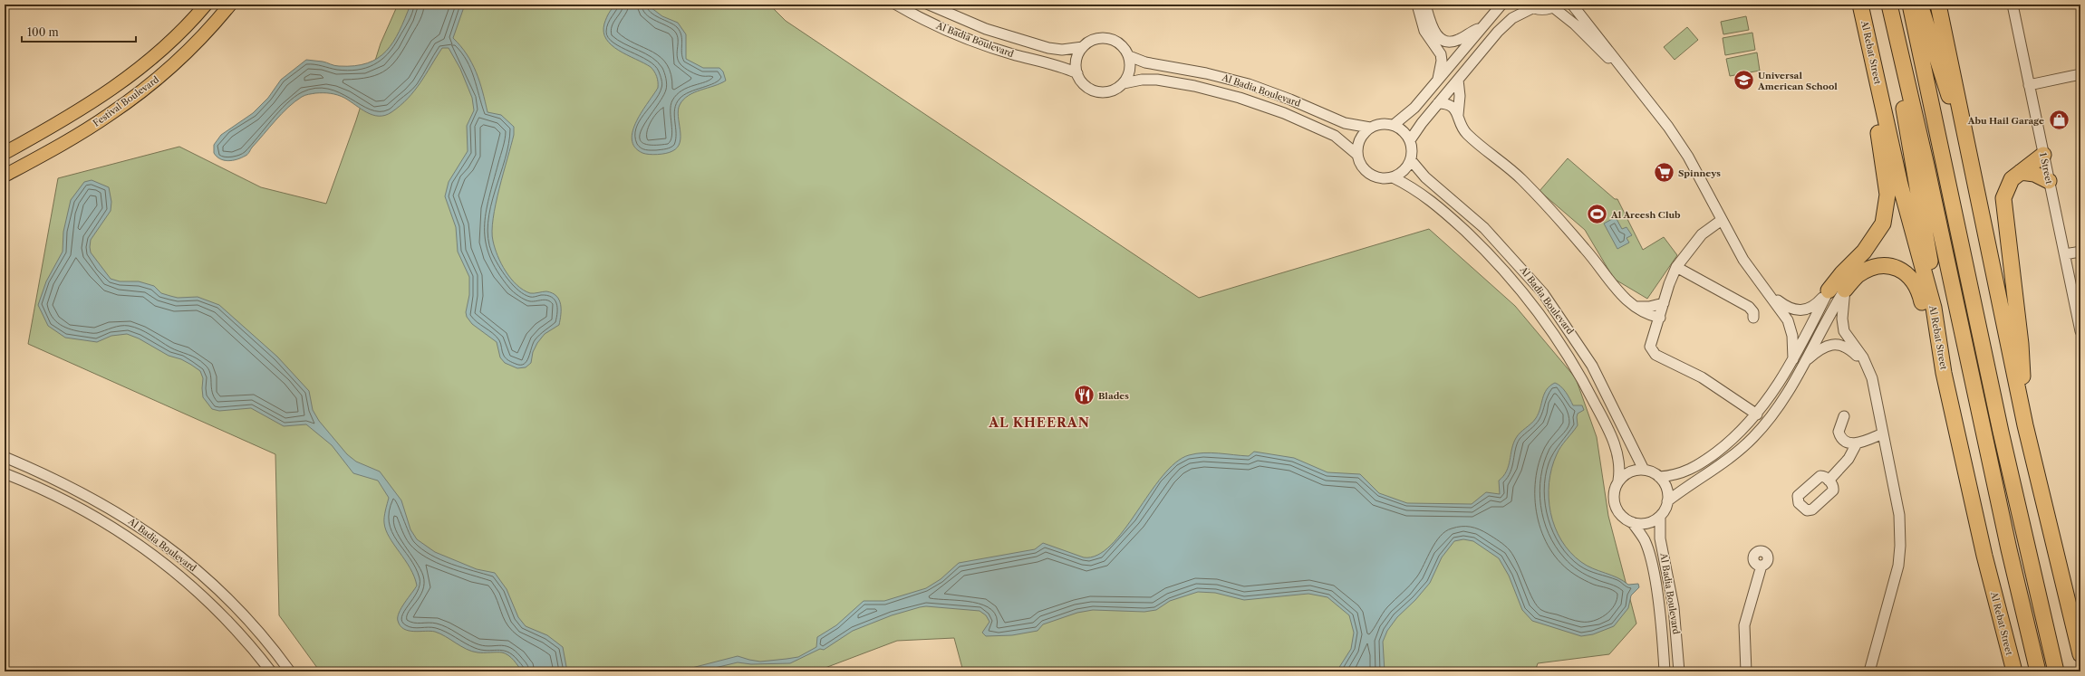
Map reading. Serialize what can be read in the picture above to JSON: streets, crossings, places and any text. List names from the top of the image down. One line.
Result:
{"streets":{"highway":["Al Rebat Street"],"main road":["Festival Boulevard"],"street":["Al Badia Boulevard","1 Street"]},"districts":["AL KHEERAN"],"places":{"school or university":["Universal American School"],"shop":["Abu Hail Garage"],"supermarket":["Spinneys"],"sports":["Al Areesh Club"],"restaurant":["Blades"]},"scale_bar":"100 m"}
